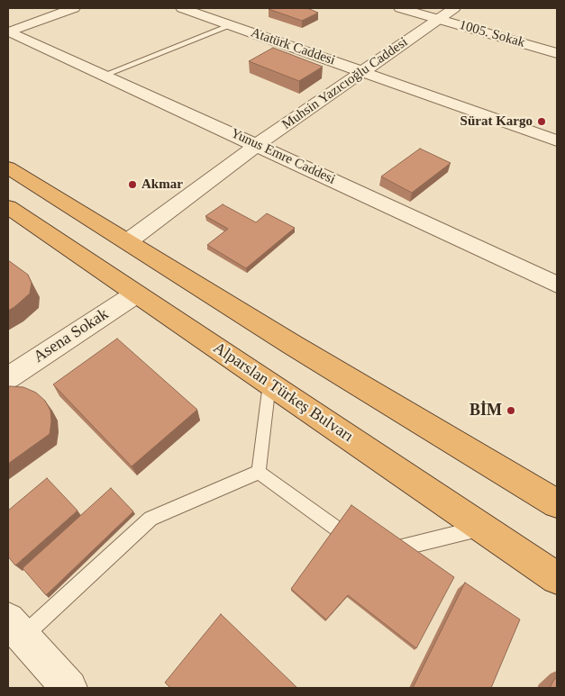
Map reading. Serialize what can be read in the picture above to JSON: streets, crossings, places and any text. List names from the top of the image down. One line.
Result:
{"streets":{"highway":["Alparslan Türkeş Bulvarı"],"street":["1005. Sokak","Atatürk Caddesi","Muhsin Yazıcıoğlu Caddesi","Yunus Emre Caddesi","Asena Sokak"]},"crossings":[["1005. Sokak","Muhsin Yazıcıoğlu Caddesi"],["Atatürk Caddesi","Muhsin Yazıcıoğlu Caddesi"],["Muhsin Yazıcıoğlu Caddesi","Yunus Emre Caddesi"],["Asena Sokak","Alparslan Türkeş Bulvarı"]],"places":["Sürat Kargo","Akmar","BİM"]}
